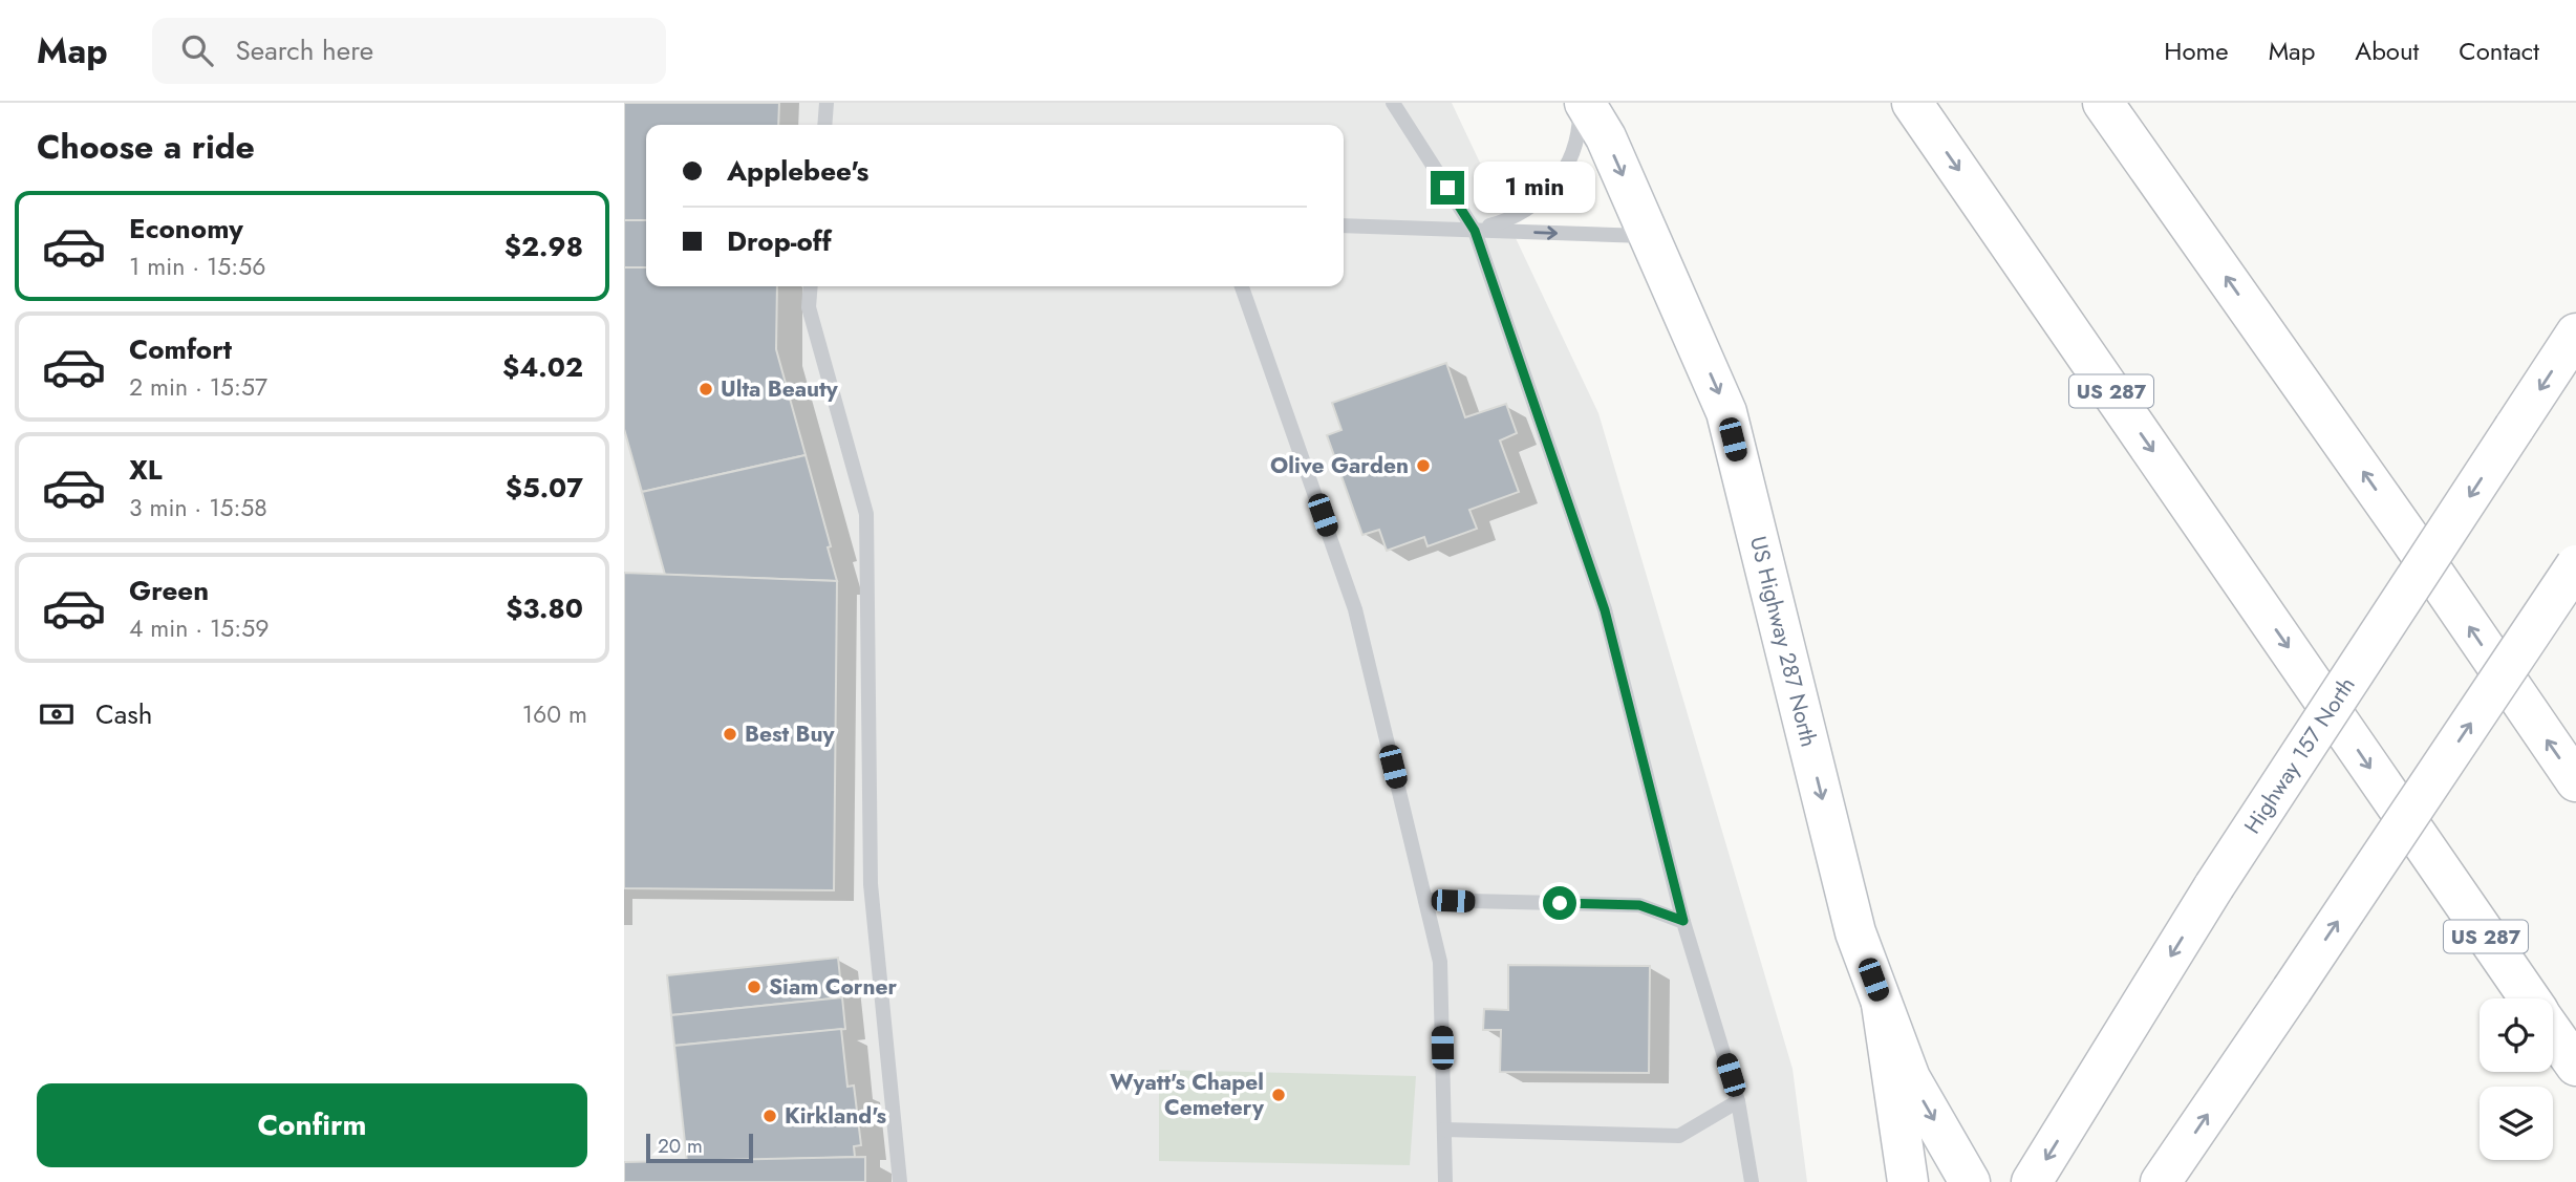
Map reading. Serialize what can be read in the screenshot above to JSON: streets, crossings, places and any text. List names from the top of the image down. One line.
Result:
{"streets":{"main road":["US 287","US Highway 287 North","Highway 157 North"]},"places":["Ulta Beauty","Olive Garden","Best Buy","Siam Corner","Wyatt's Chapel Cemetery","Kirkland's"],"scale_bar":"20 m","page":{"header":"Map","search":"Search here","nav":["Home","Map","About","Contact"],"heading":"Choose a ride","banner":["Applebee's","Drop-off"],"bubble":"1 min","list":[{"name":"Economy","note":"1 min · 15:56","value":"$2.98"},{"name":"Comfort","note":"2 min · 15:57","value":"$4.02"},{"name":"XL","note":"3 min · 15:58","value":"$5.07"},{"name":"Green","note":"4 min · 15:59","value":"$3.80"}],"pay":["Cash","160 m"],"buttons":"Confirm","scale":"20 m"}}
